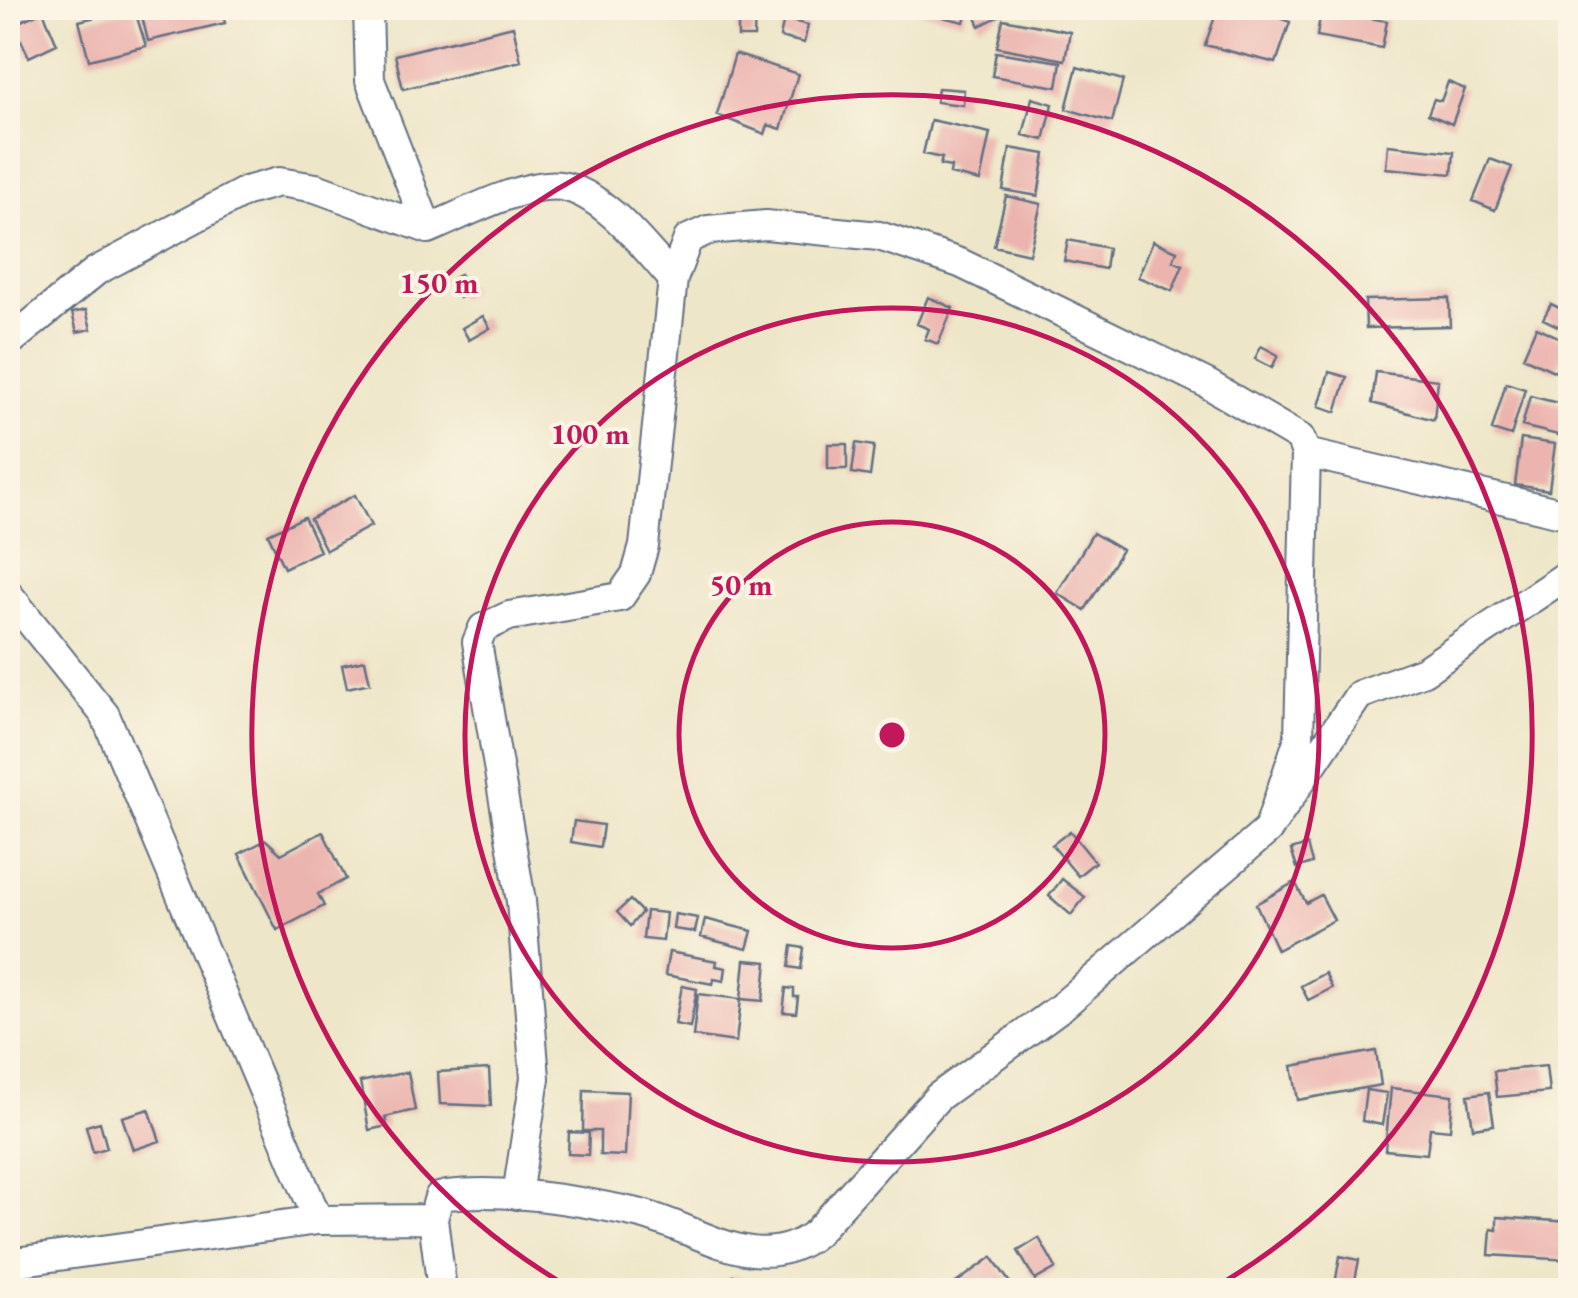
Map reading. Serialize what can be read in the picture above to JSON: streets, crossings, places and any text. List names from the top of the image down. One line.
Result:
{"rings":["150 m","100 m","50 m"]}
